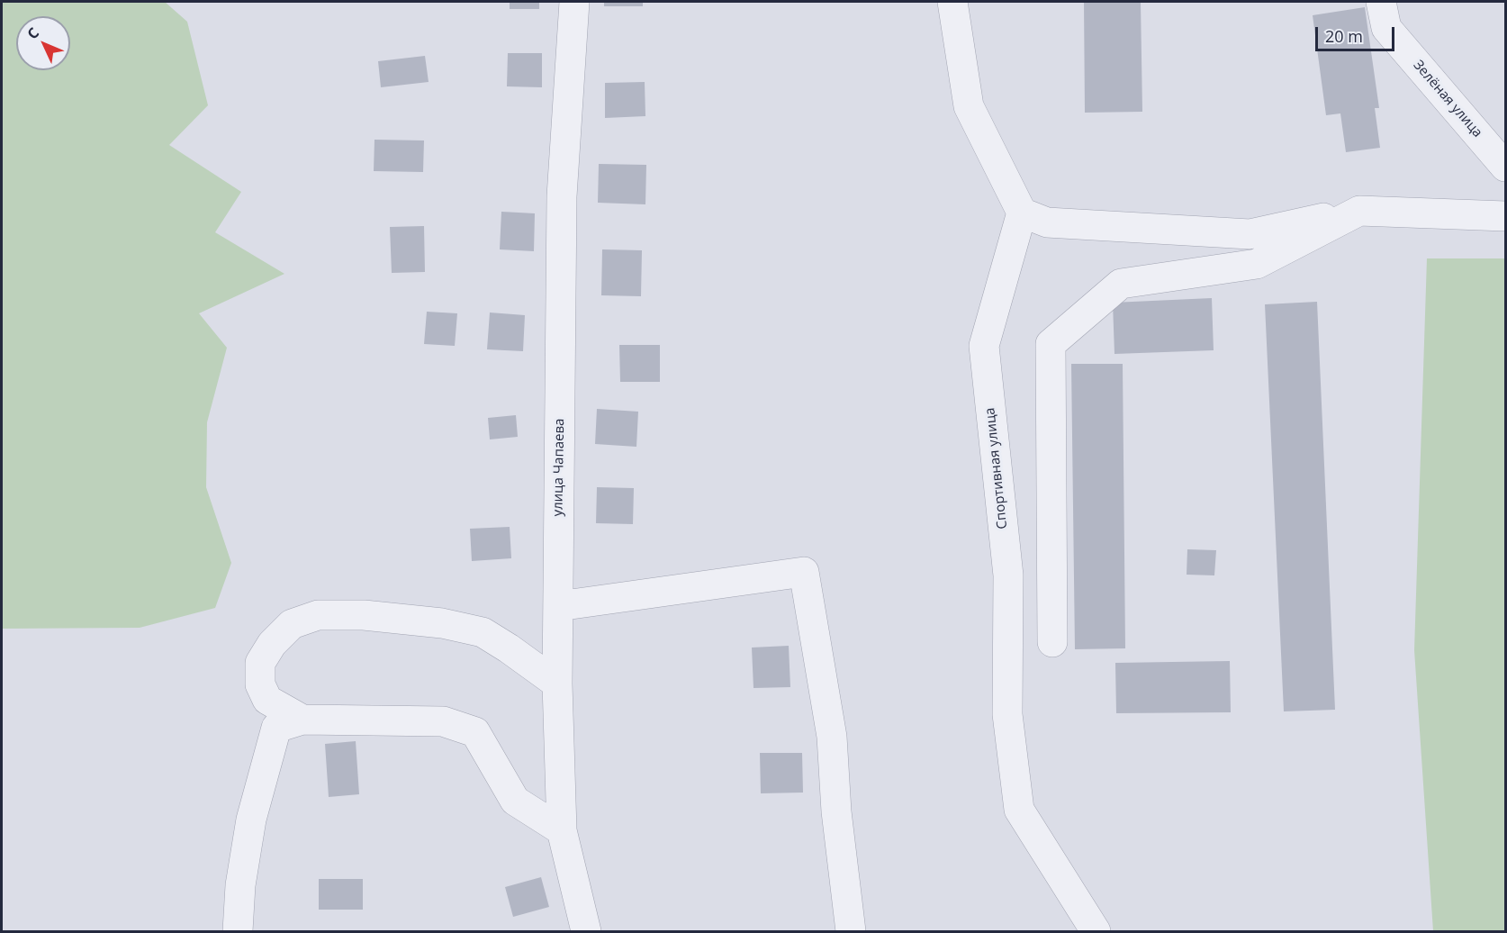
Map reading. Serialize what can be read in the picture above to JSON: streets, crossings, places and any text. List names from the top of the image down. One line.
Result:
{"streets":{"street":["Зелёная улица","улица Чапаева","Спортивная улица"]},"scale_bar":"20 m","north":"top left"}
